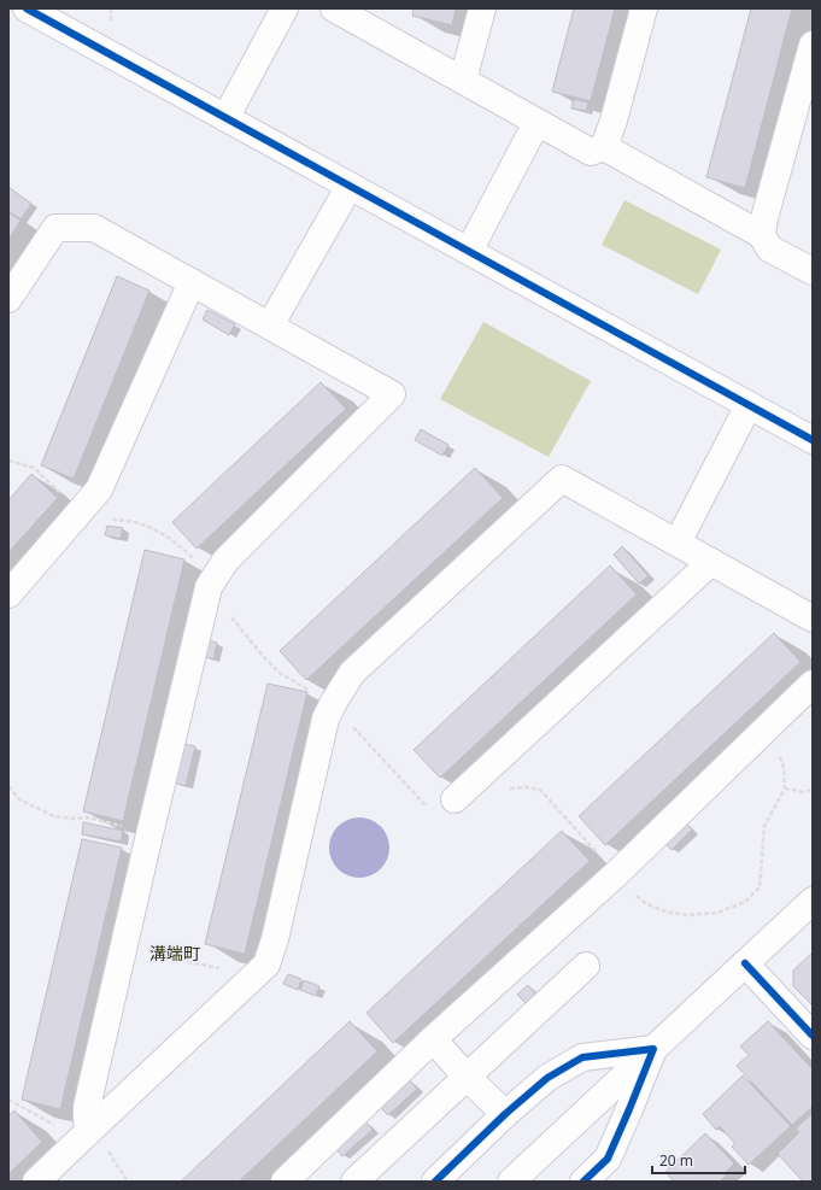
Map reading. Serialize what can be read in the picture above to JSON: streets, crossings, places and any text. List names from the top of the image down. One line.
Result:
{"districts":["溝端町"],"scale_bar":"20 m"}
